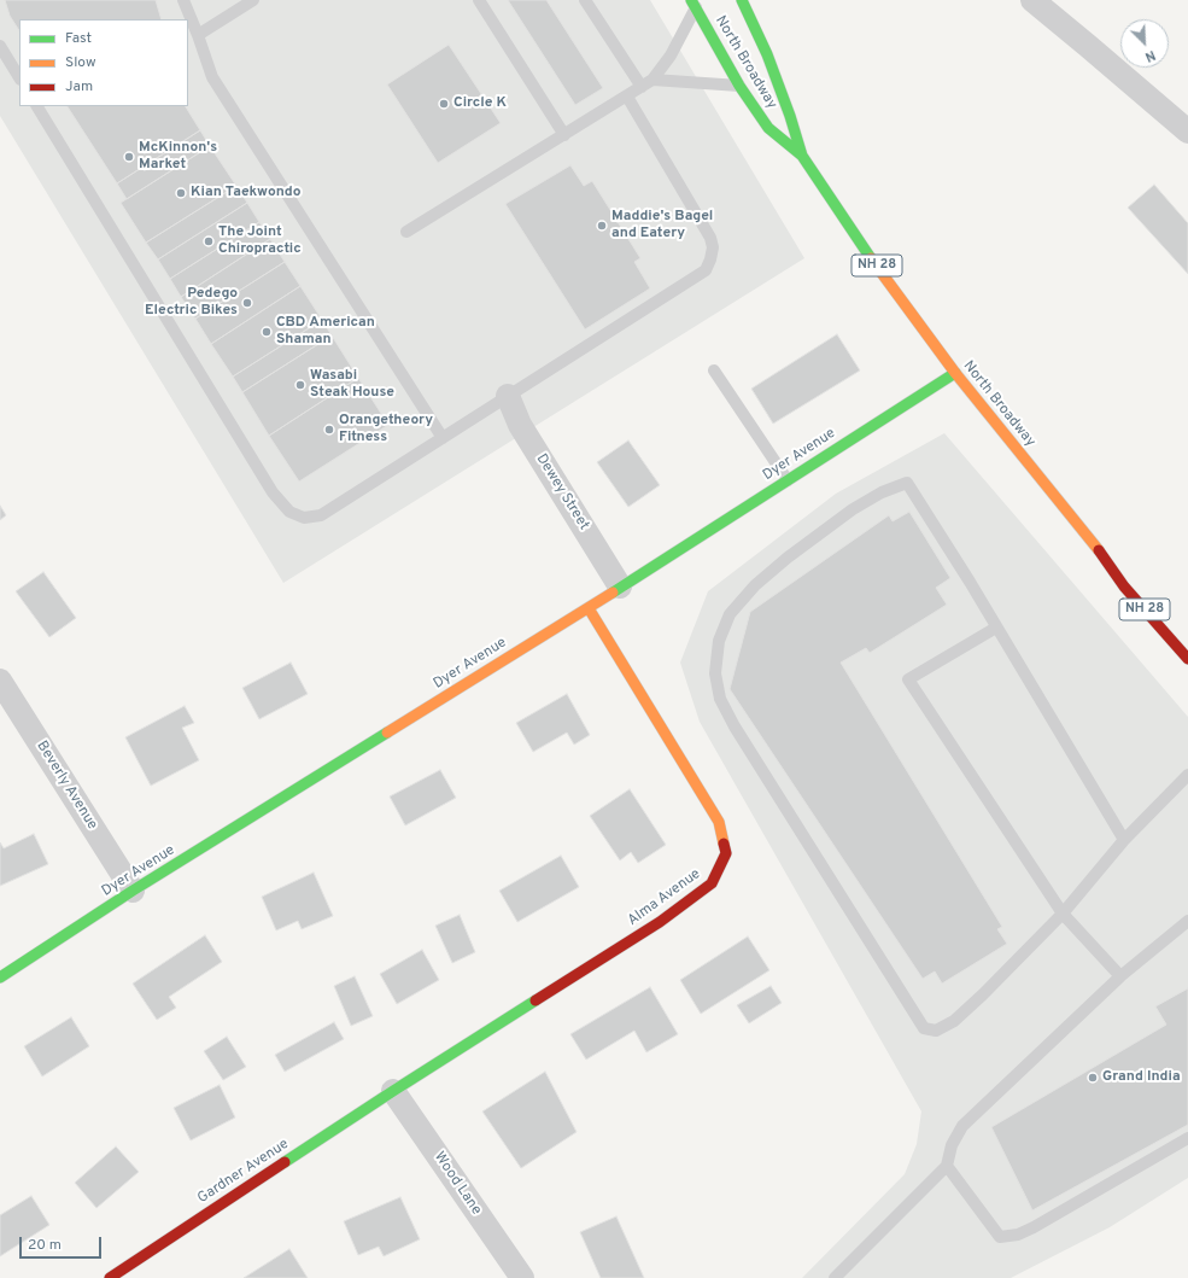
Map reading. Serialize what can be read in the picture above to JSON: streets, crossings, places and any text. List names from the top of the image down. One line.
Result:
{"streets":{"street":["North Broadway","NH 28","Dyer Avenue","Dewey Street","Beverly Avenue","Alma Avenue","Gardner Avenue","Wood Lane"]},"crossings":[["North Broadway","Dyer Avenue"],["Dyer Avenue","Dewey Street"],["Dyer Avenue","Beverly Avenue"],["Dyer Avenue","Alma Avenue"],["Alma Avenue","Gardner Avenue"],["Alma Avenue","Wood Lane"],["Gardner Avenue","Wood Lane"]],"places":["Circle K","McKinnon's Market","Kian Taekwondo","Maddie's Bagel and Eatery","The Joint Chiropractic","Pedego Electric Bikes","CBD American Shaman","Wasabi Steak House","Orangetheory Fitness","Grand India"],"legend":["Fast","Slow","Jam"],"scale_bar":"20 m","north":"bottom right"}
